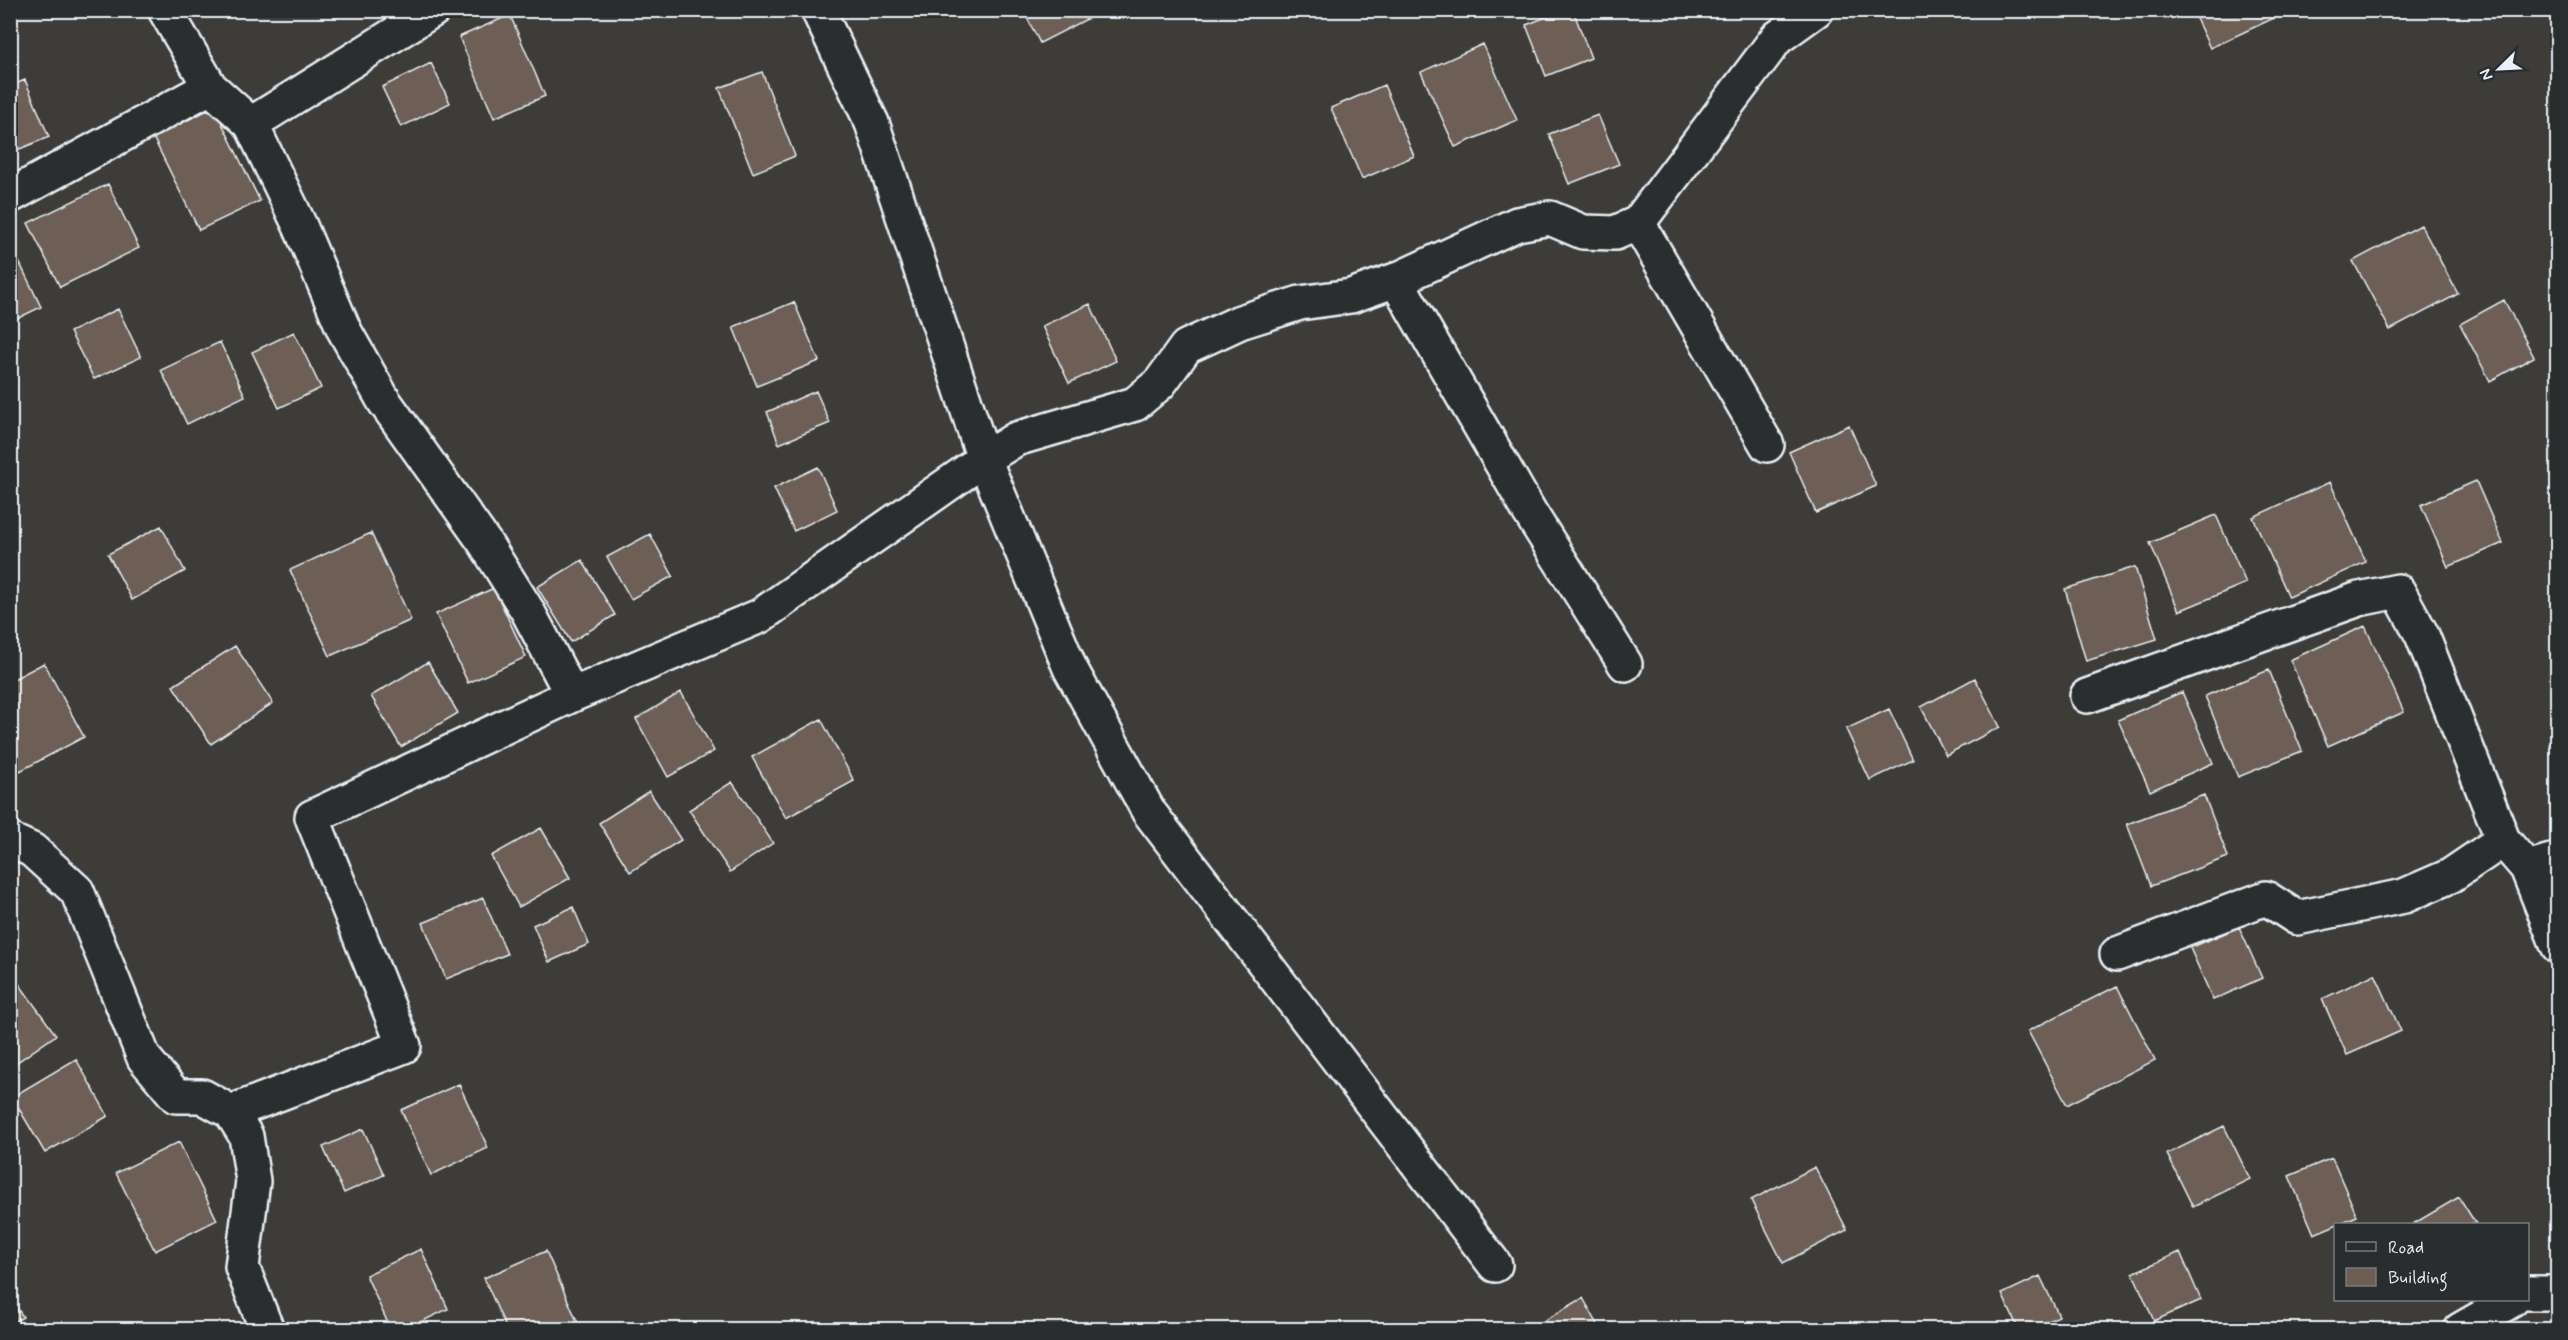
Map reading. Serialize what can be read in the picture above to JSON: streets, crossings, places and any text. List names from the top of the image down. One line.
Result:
{"legend":["Road","Building"],"north":"bottom left"}
